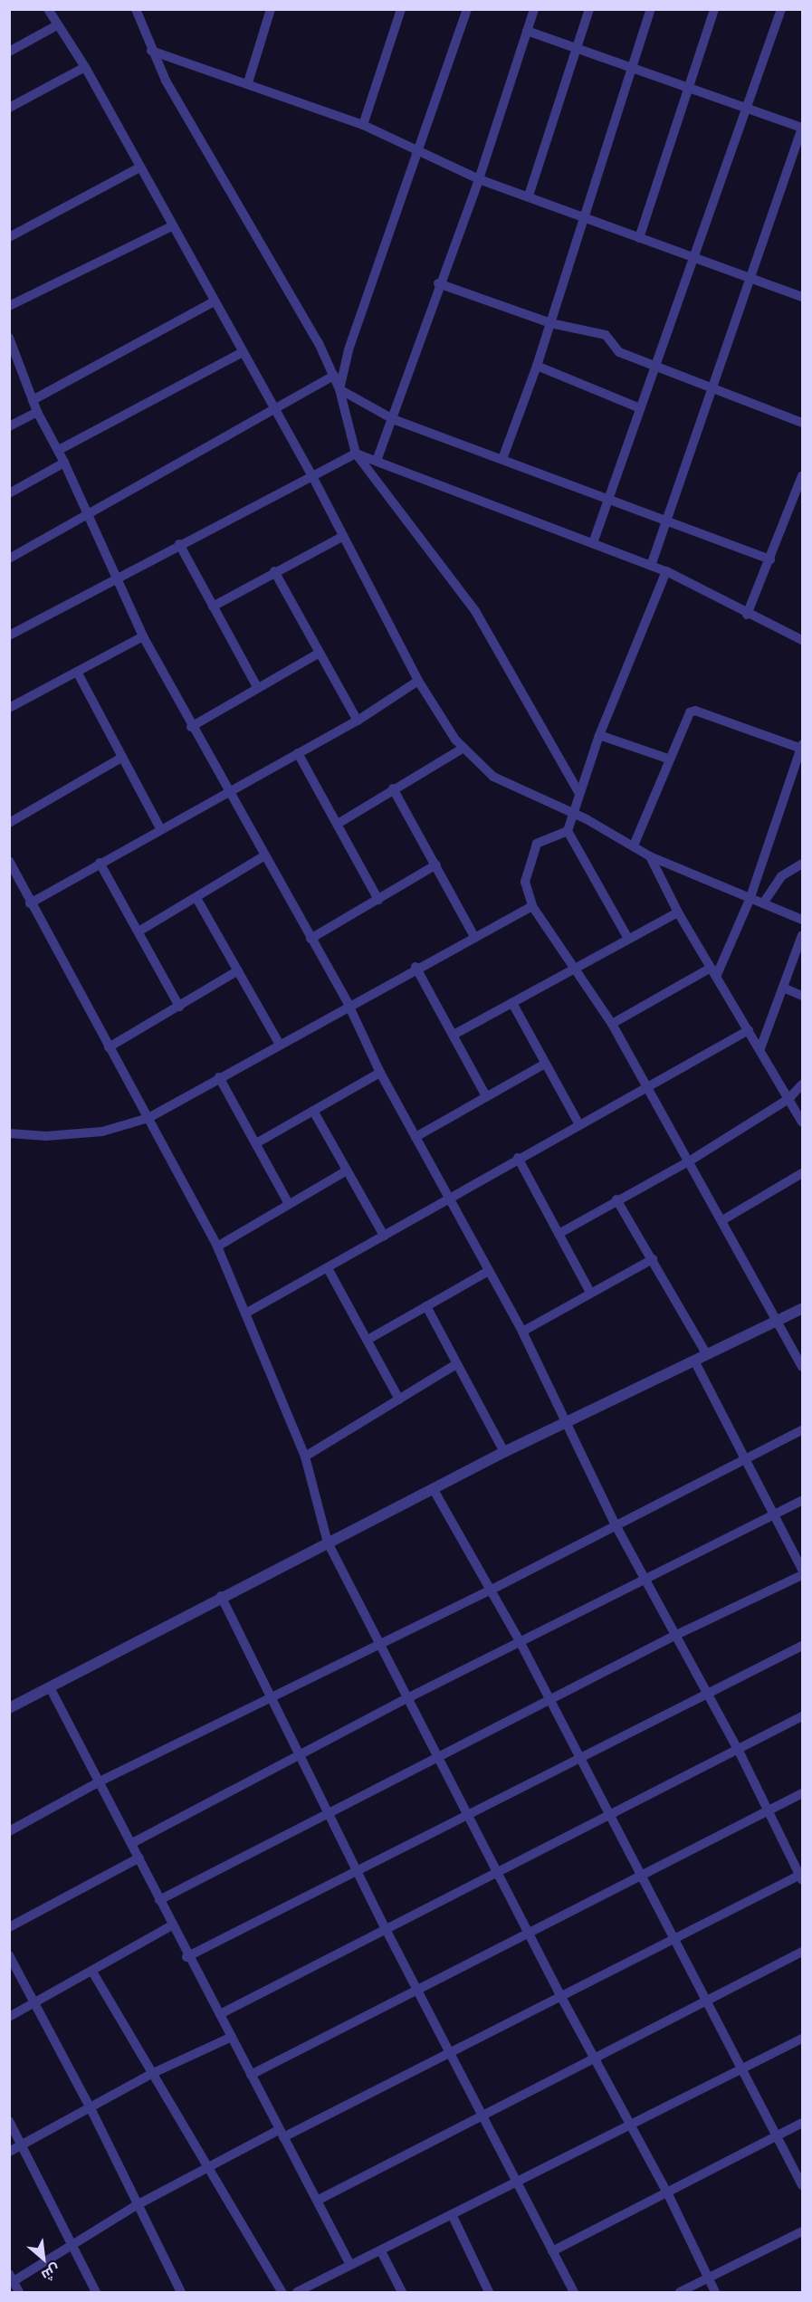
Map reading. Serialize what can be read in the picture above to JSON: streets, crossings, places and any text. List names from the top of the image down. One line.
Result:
{"north":"bottom right"}
